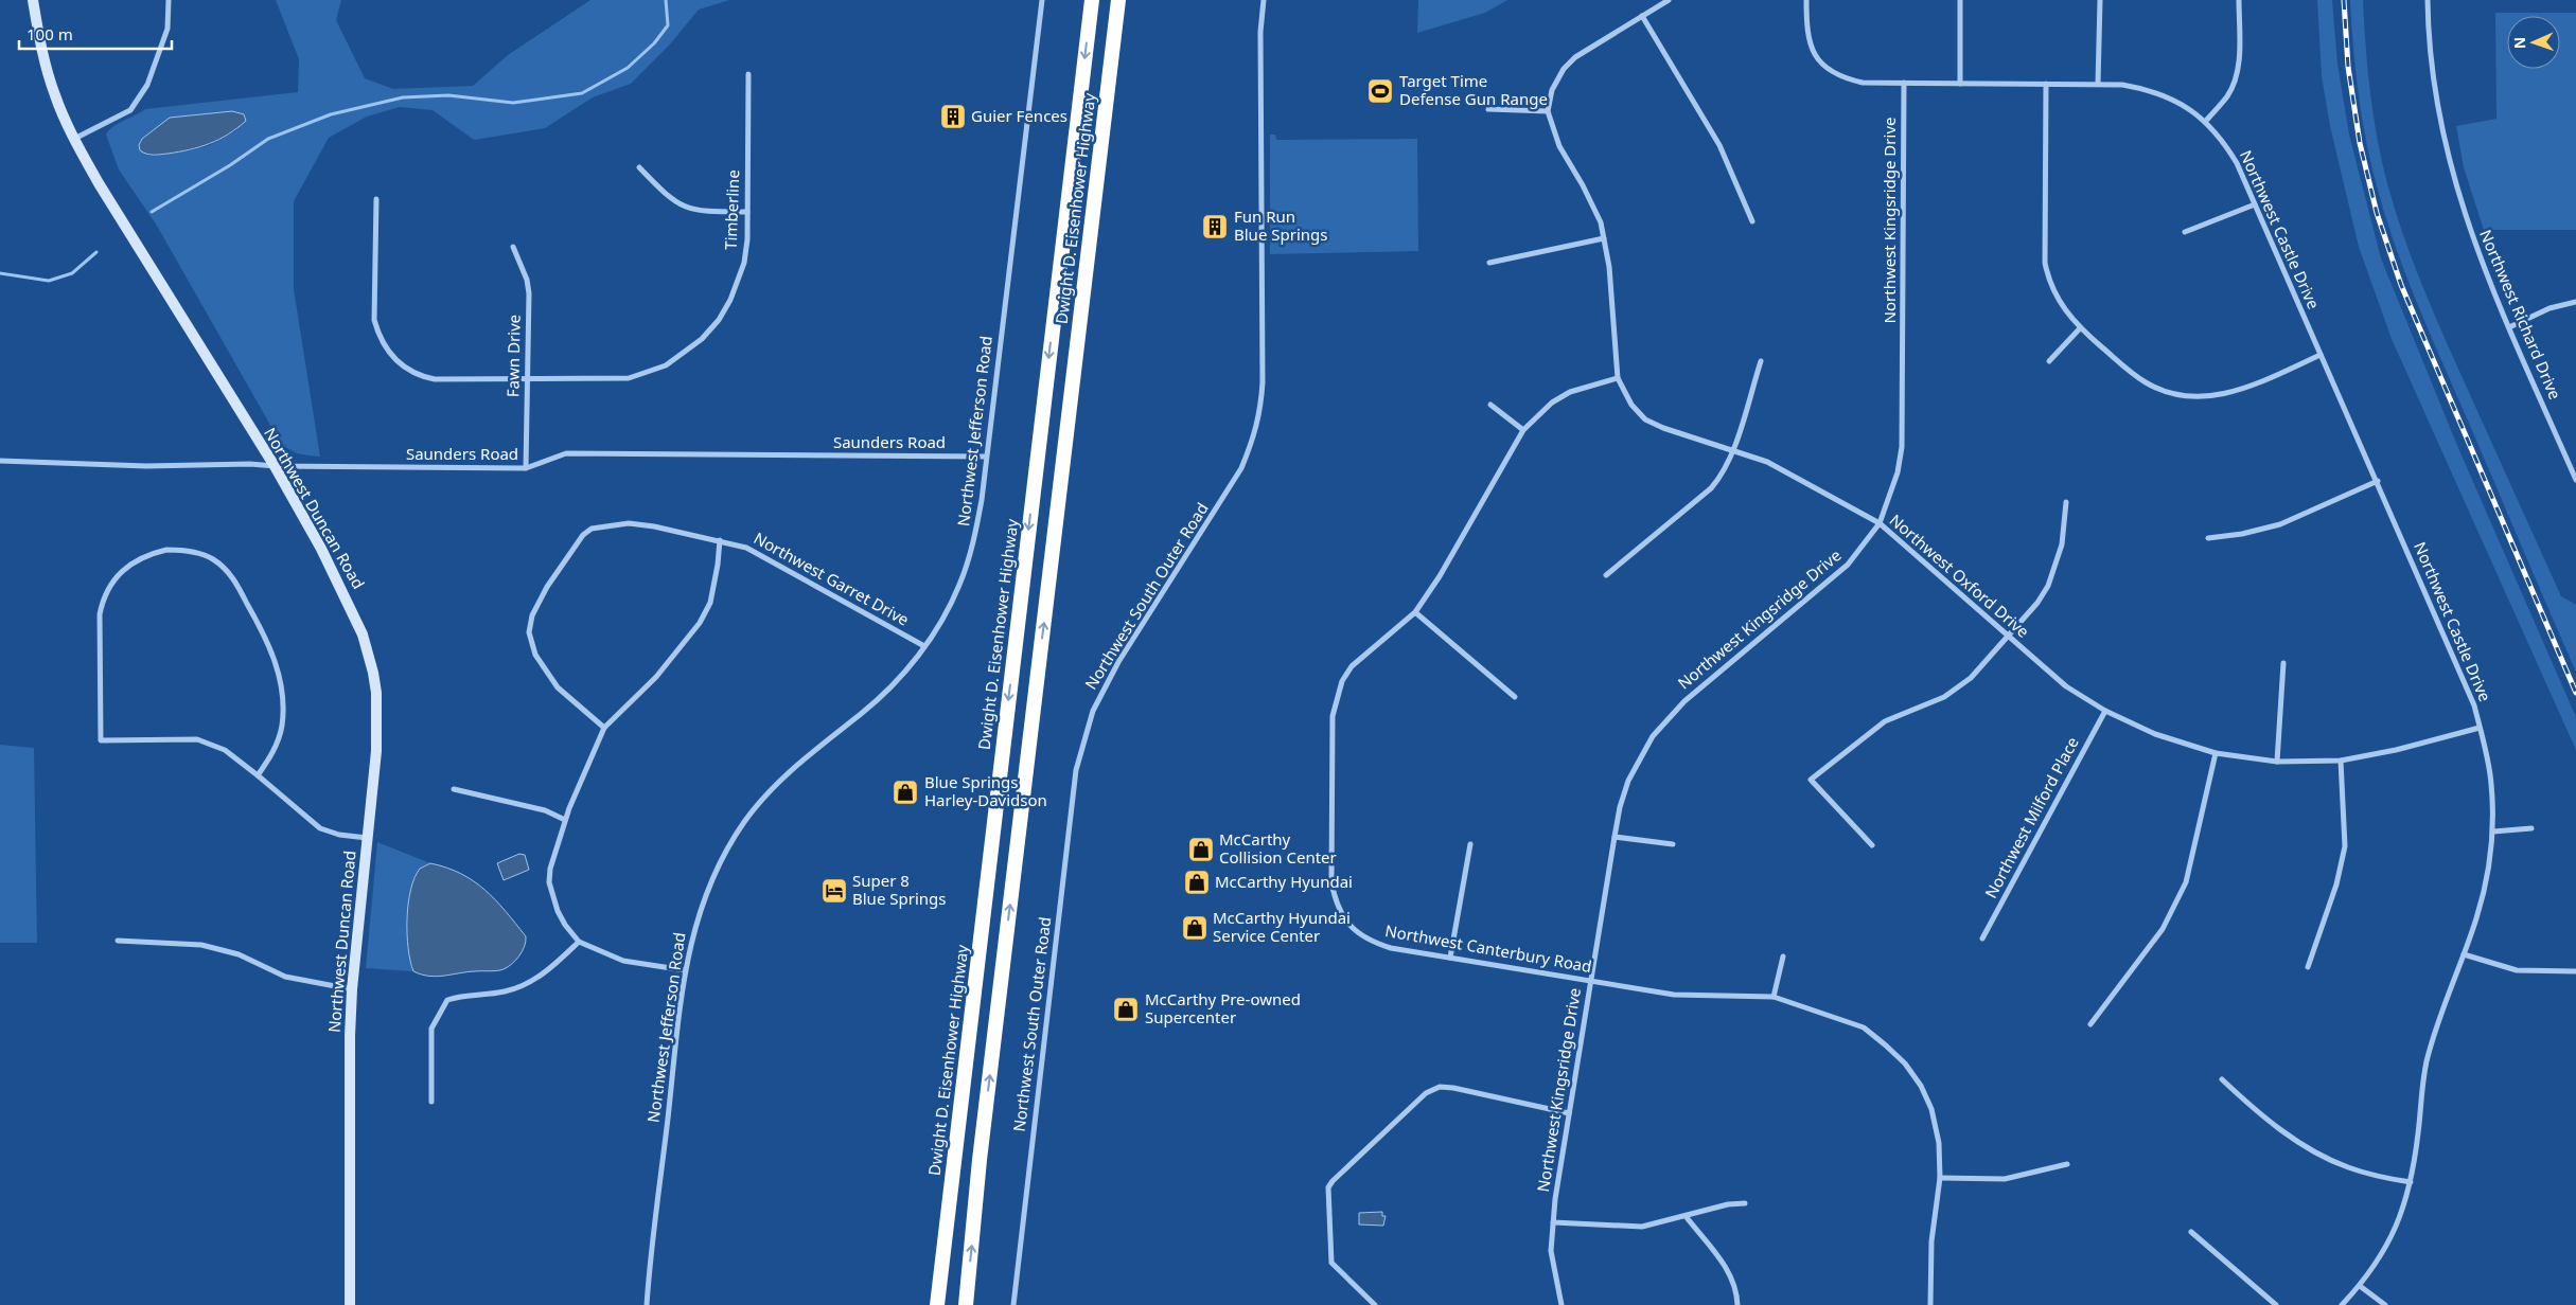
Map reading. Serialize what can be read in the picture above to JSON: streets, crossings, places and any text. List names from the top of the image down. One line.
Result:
{"streets":{"highway":["Dwight D. Eisenhower Highway"],"street":["Timberline","Northwest Kingsridge Drive","Northwest Castle Drive","Northwest Richard Drive","Fawn Drive","Northwest Jefferson Road","Saunders Road","Northwest Duncan Road","Northwest Oxford Drive","Northwest Garret Drive","Northwest South Outer Road","Northwest Milford Place","Northwest Canterbury Road"]},"crossings":[["Timberline","Fawn Drive"],["Northwest Kingsridge Drive","Northwest Oxford Drive"],["Northwest Kingsridge Drive","Northwest Canterbury Road"],["Northwest Castle Drive","Northwest Oxford Drive"],["Fawn Drive","Saunders Road"],["Northwest Jefferson Road","Saunders Road"],["Northwest Jefferson Road","Northwest Garret Drive"],["Saunders Road","Northwest Duncan Road"],["Northwest Oxford Drive","Northwest Milford Place"],["Northwest Oxford Drive","Northwest Canterbury Road"]],"places":{"sports":["Target Time Defense Gun Range"],"building":["Guier Fences","Fun Run Blue Springs"],"shop":["Blue Springs Harley-Davidson","McCarthy Collision Center","McCarthy Hyundai","McCarthy Hyundai Service Center","McCarthy Pre-owned Supercenter"],"hotel":["Super 8 Blue Springs"]},"scale_bar":"100 m","north":"left"}
